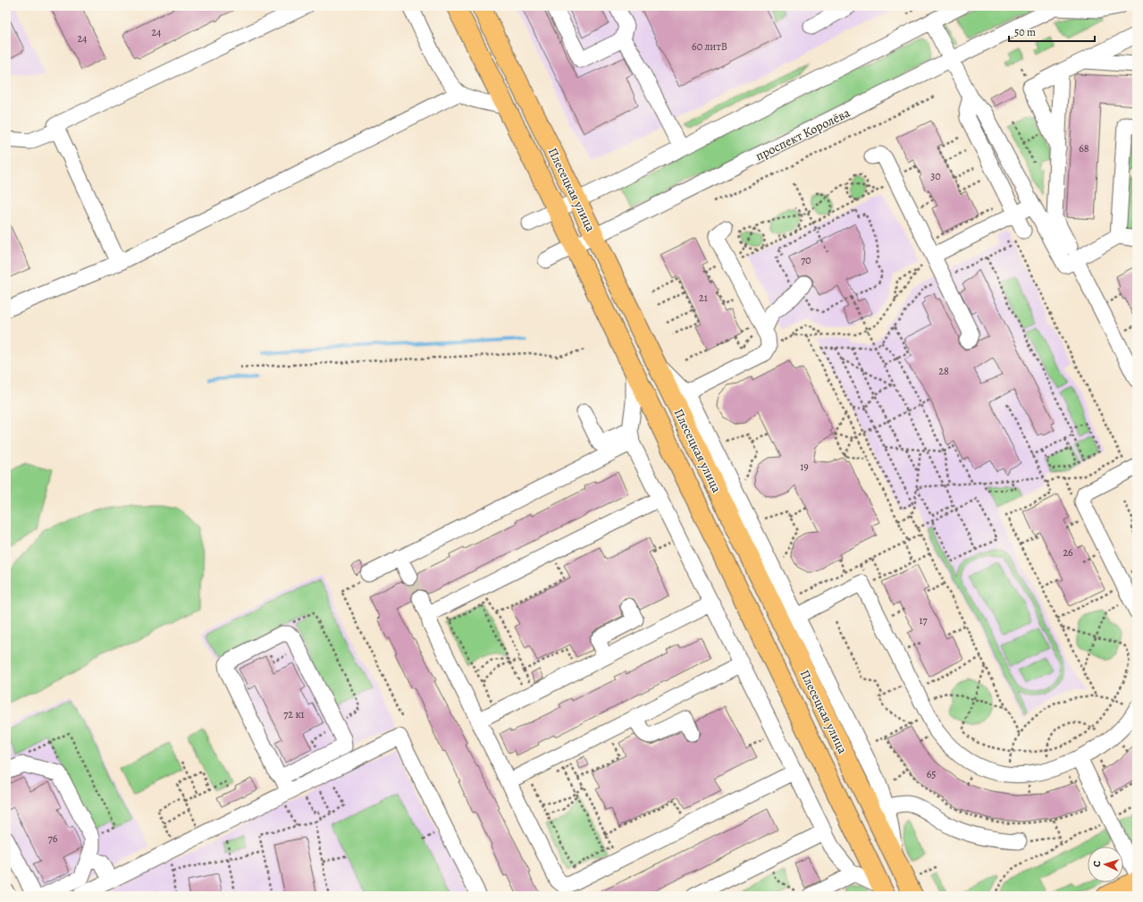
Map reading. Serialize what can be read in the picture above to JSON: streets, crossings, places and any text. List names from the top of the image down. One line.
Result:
{"streets":{"main road":["Плесецкая улица"],"street":["проспект Королёва"]},"crossings":[["проспект Королёва","Плесецкая улица"]],"house_numbers":["24","24","60 литВ","68","30","70","21","28","19","26","17","72 к1","65","76"],"scale_bar":"50 m","north":"left"}
